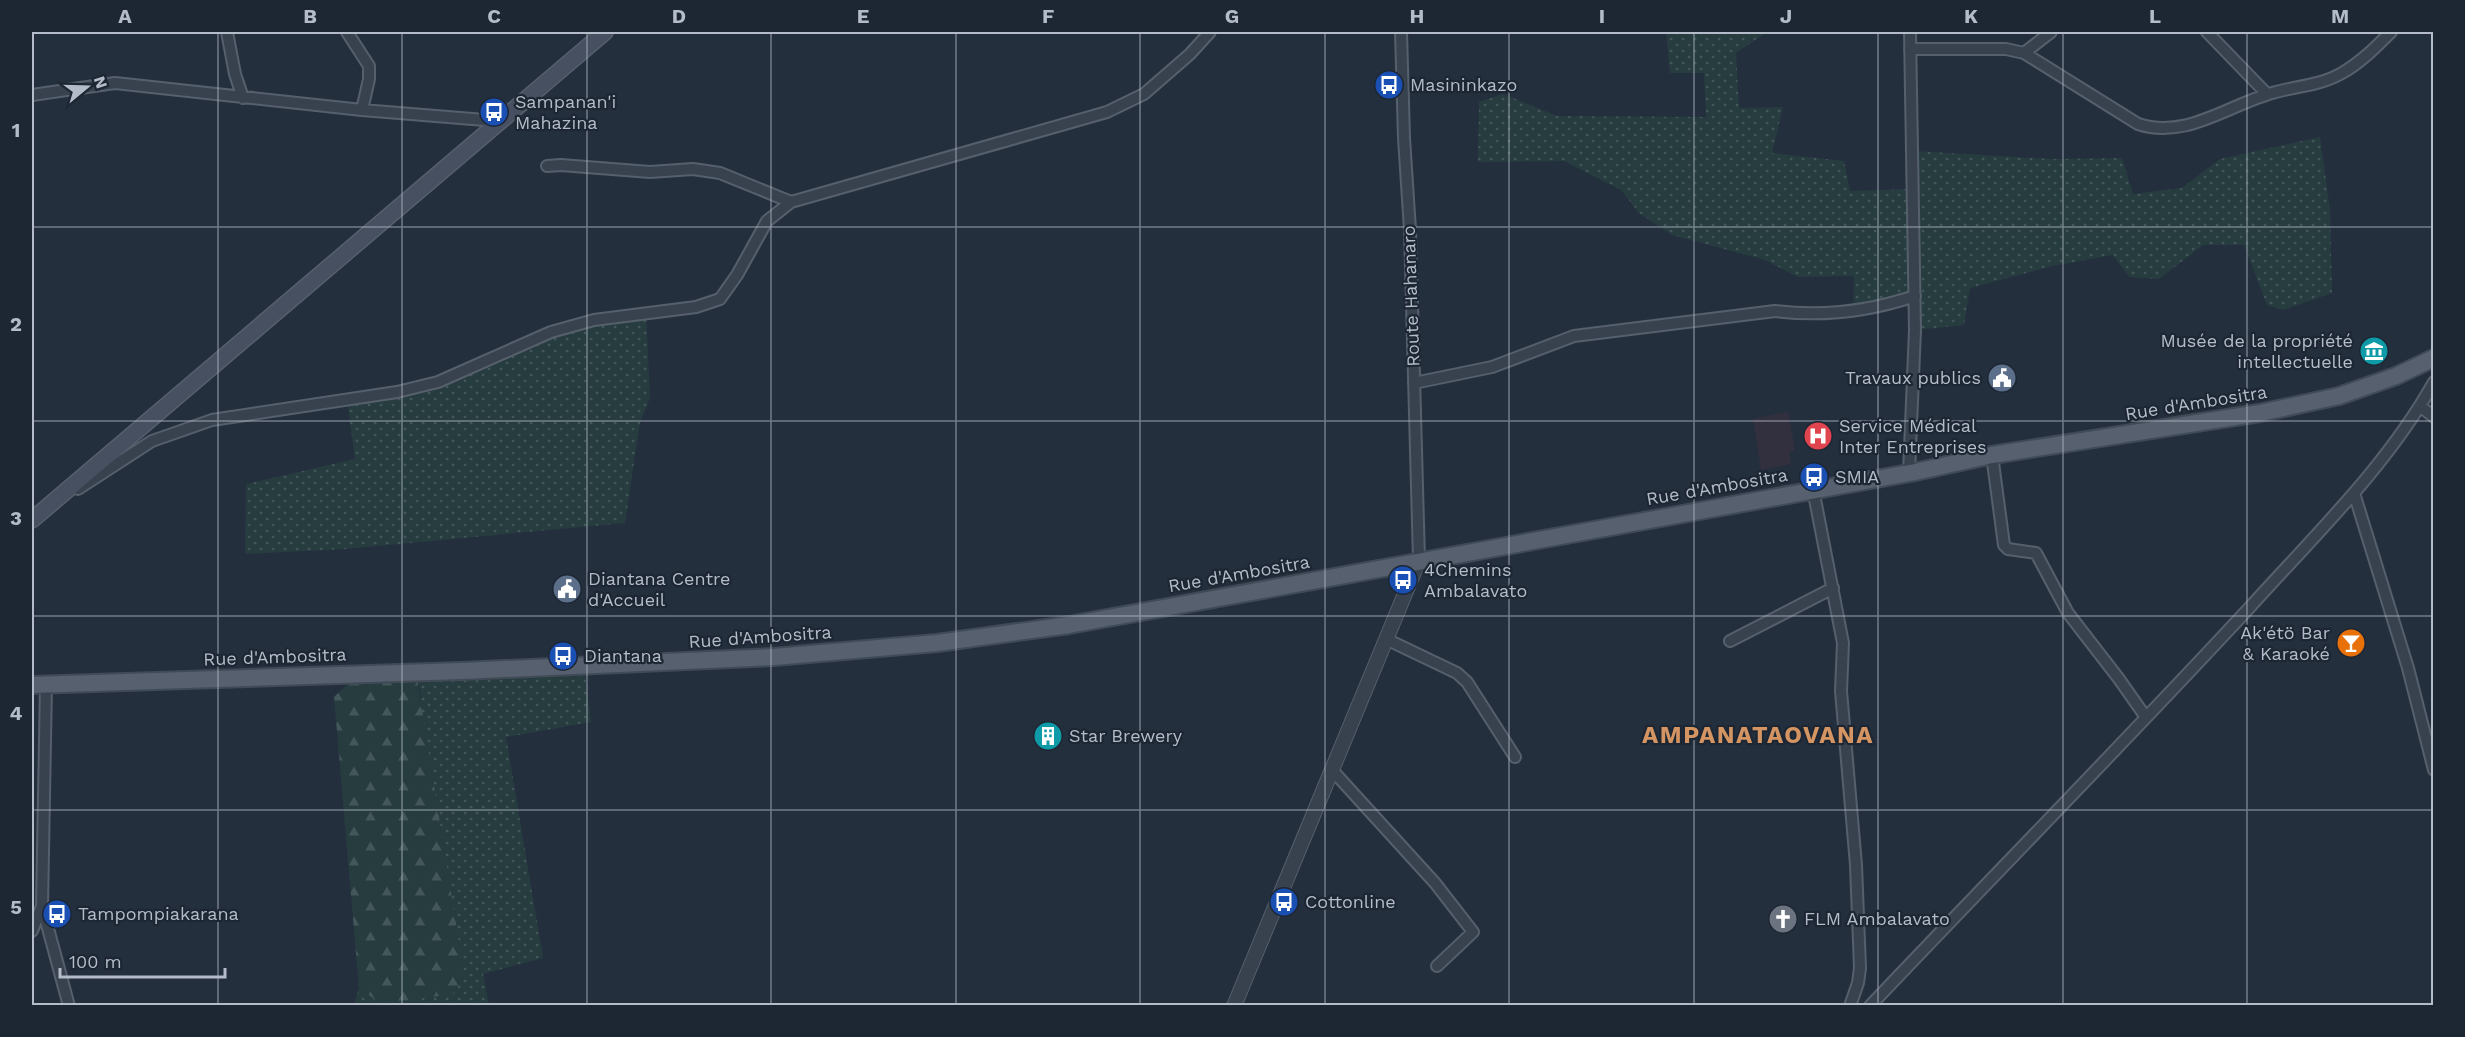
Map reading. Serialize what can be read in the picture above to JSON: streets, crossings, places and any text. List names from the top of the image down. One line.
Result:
{"streets":{"main road":["Rue d'Ambositra"],"street":["Route Hahanaro"]},"crossings":[["Route Hahanaro","Rue d'Ambositra"]],"districts":["AMPANATAOVANA"],"places":{"bus stop":["Masininkazo","Sampanan'i Mahazina","SMIA","4Chemins Ambalavato","Diantana","Cottonline","Tampompiakarana"],"museum":["Musée de la propriété intellectuelle"],"public building":["Travaux publics","Diantana Centre d'Accueil"],"hospital":["Service Médical Inter Entreprises"],"bar":["Ak'étö Bar & Karaoké"],"building":["Star Brewery"],"church":["FLM Ambalavato"]},"scale_bar":"100 m","north":"right","grid":{"columns":["A","B","C","D","E","F","G","H","I","J","K","L","M"],"rows":["1","2","3","4","5"]}}
